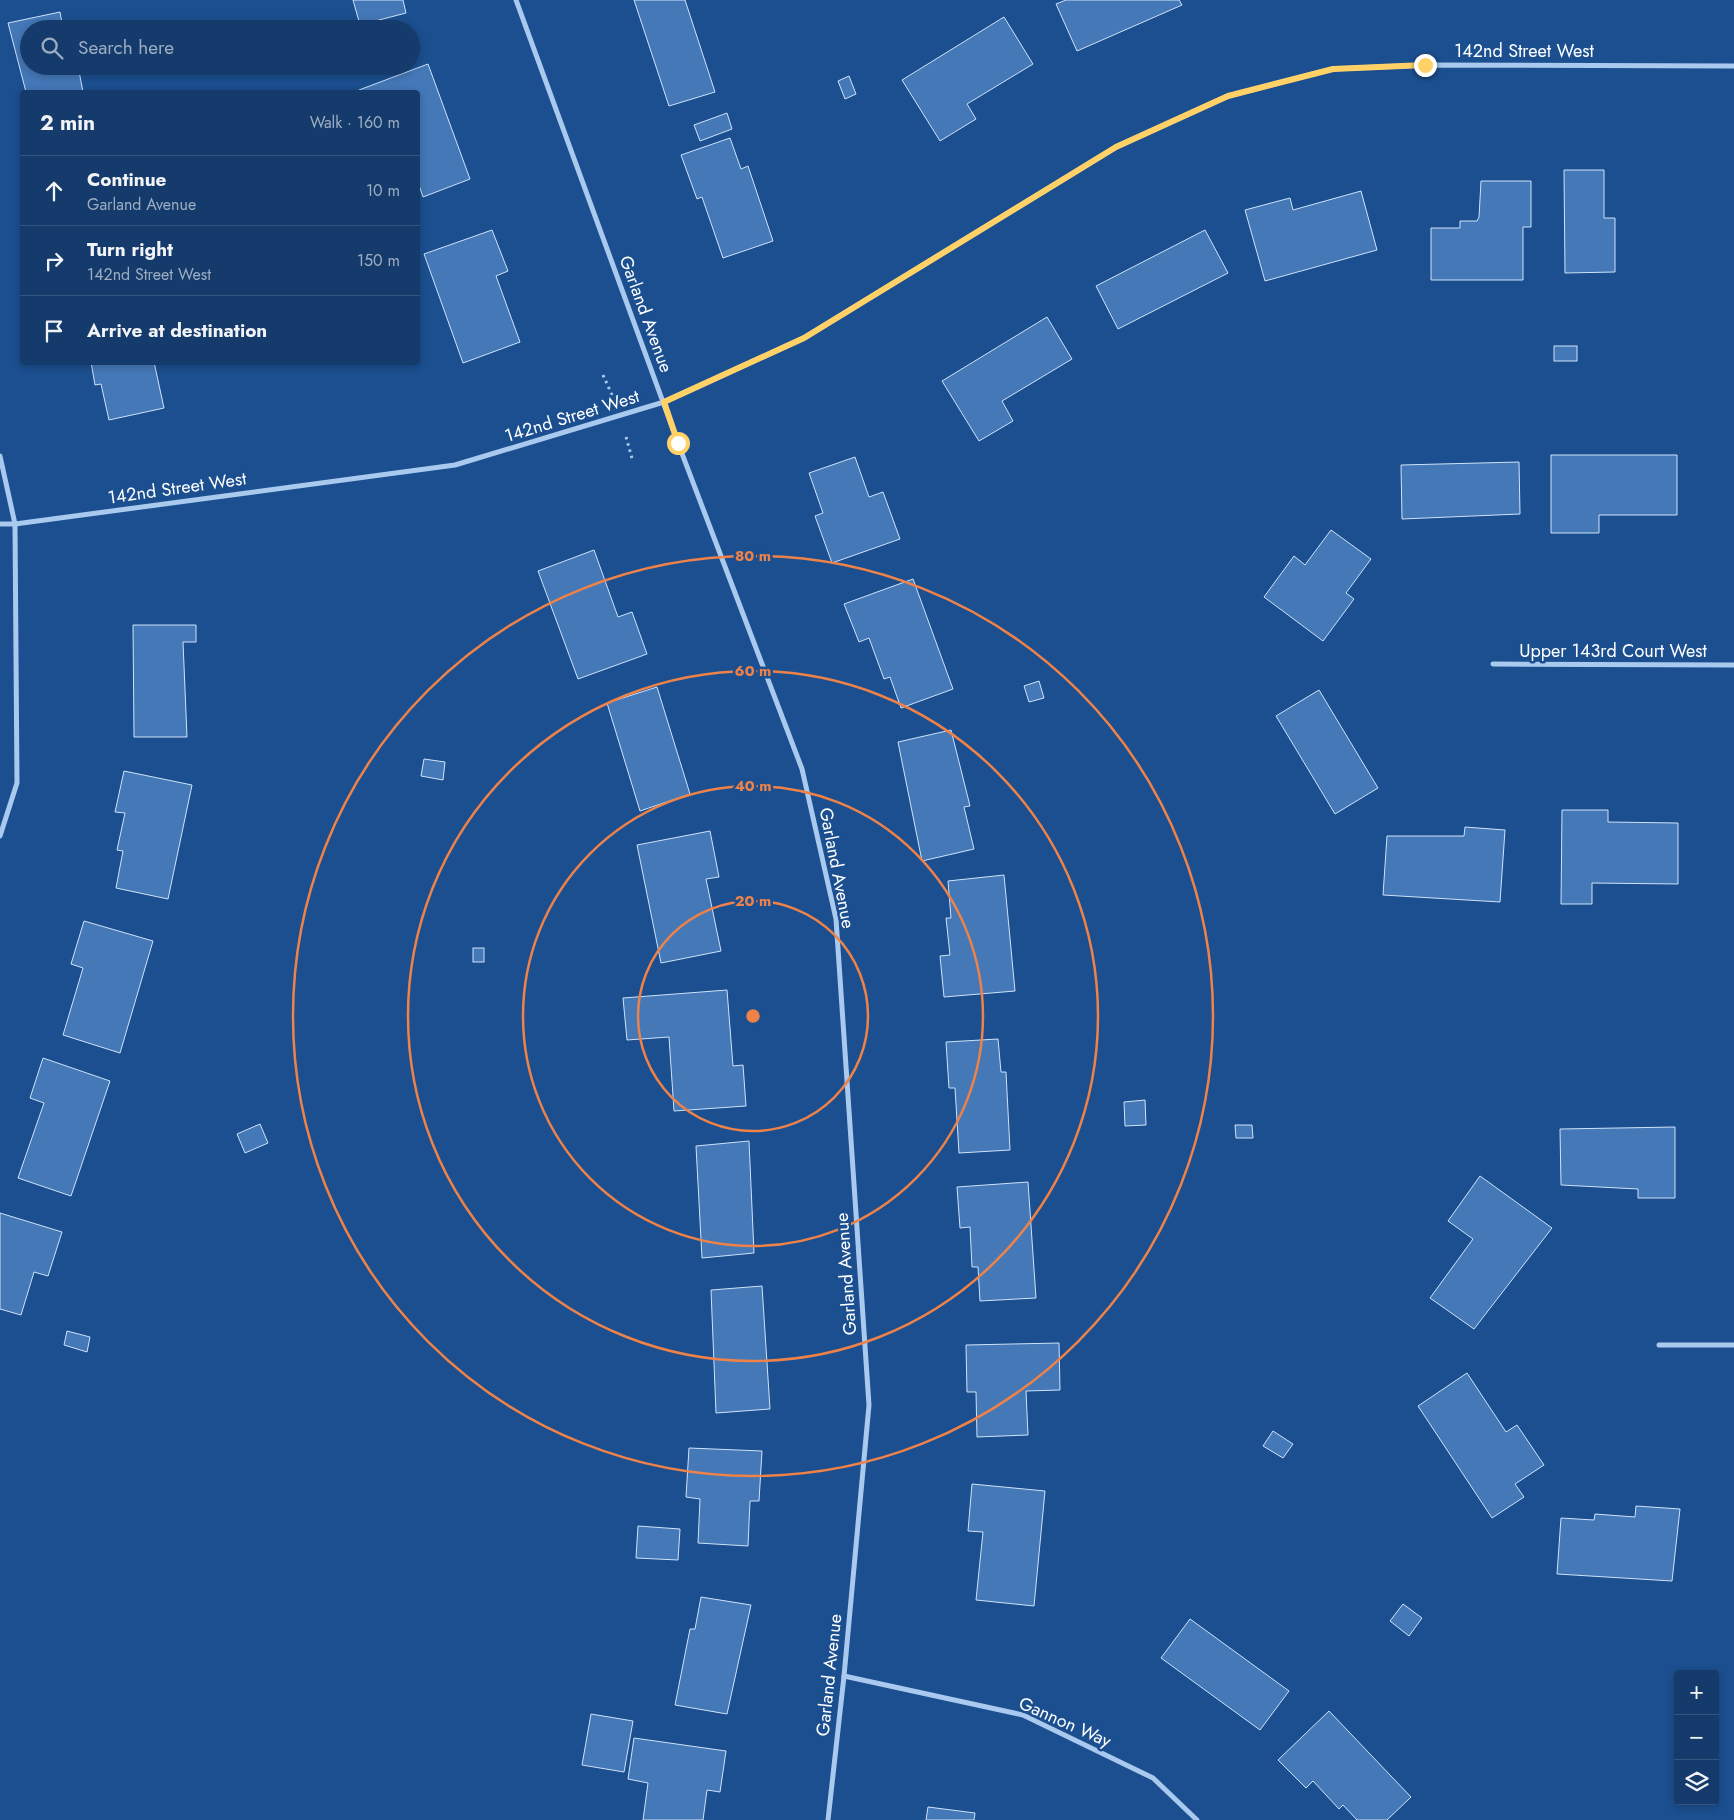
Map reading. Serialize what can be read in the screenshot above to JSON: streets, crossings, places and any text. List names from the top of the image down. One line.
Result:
{"streets":{"street":["142nd Street West","Garland Avenue","Upper 143rd Court West","Gannon Way"]},"crossings":[["142nd Street West","Garland Avenue"],["Garland Avenue","Gannon Way"]],"page":{"search":"Search here","heading":["2 min","Walk · 160 m"],"list":[["Continue","Garland Avenue","10 m"],["Turn right","142nd Street West","150 m"],"Arrive at destination"],"map_buttons":["+","−"]},"rings":["80 m","60 m","40 m","20 m"]}
